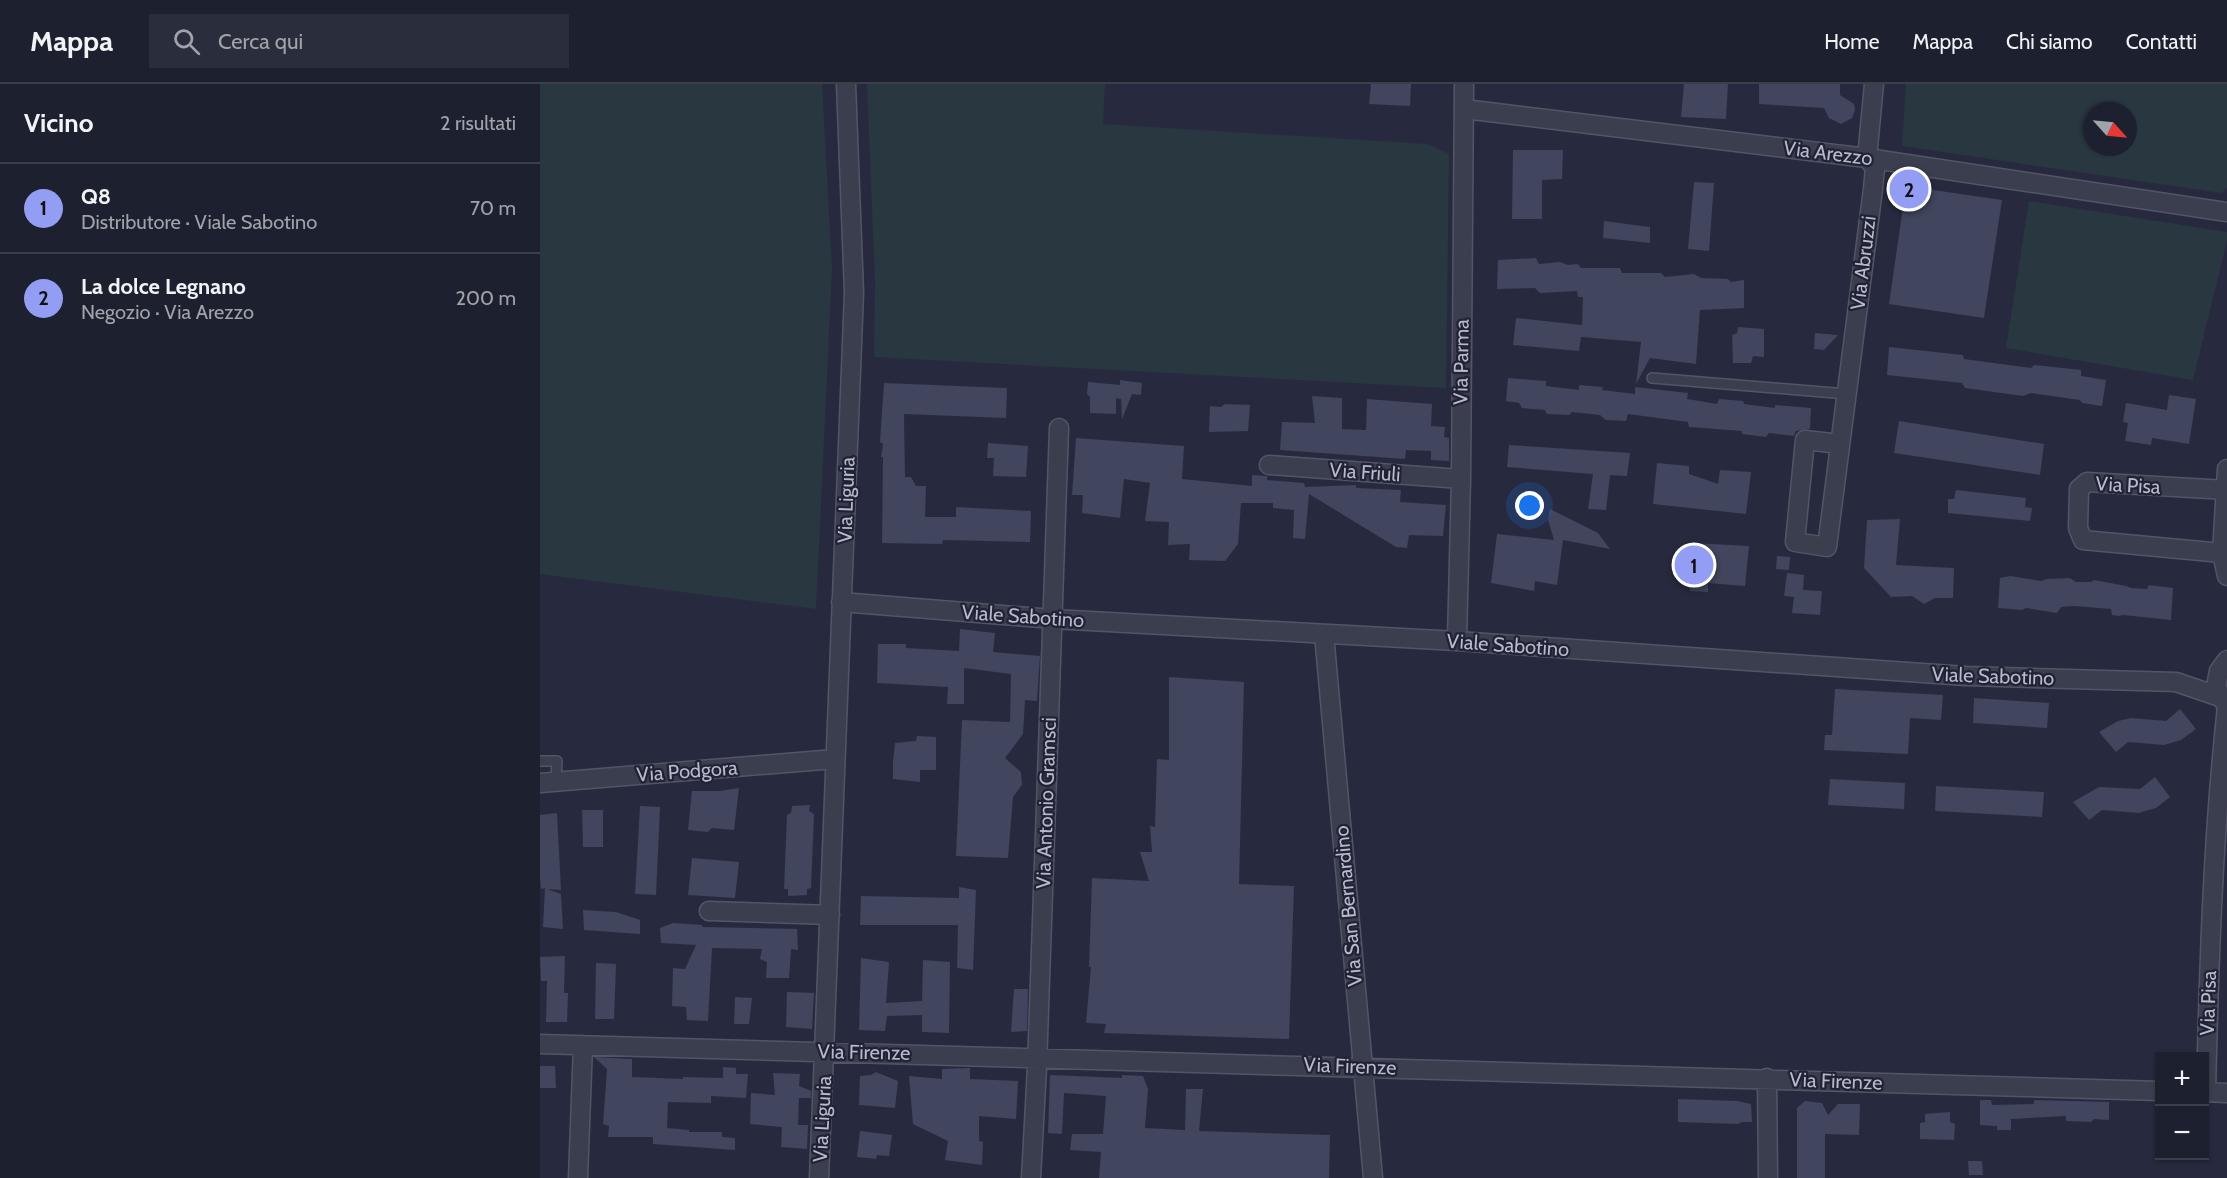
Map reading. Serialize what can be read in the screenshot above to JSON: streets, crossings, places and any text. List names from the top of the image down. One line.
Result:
{"streets":{"street":["Via Arezzo","Via Abruzzi","Via Parma","Via Friuli","Via Pisa","Via Liguria","Viale Sabotino","Via Podgora","Via Antonio Gramsci","Via San Bernardino","Via Firenze"]},"crossings":[["Via Arezzo","Via Abruzzi"],["Via Arezzo","Via Parma"],["Via Parma","Via Friuli"],["Via Parma","Viale Sabotino"],["Via Pisa","Viale Sabotino"],["Via Liguria","Viale Sabotino"],["Via Liguria","Via Podgora"],["Via Liguria","Via Firenze"],["Viale Sabotino","Via Antonio Gramsci"],["Viale Sabotino","Via San Bernardino"],["Via Antonio Gramsci","Via Firenze"],["Via San Bernardino","Via Firenze"]],"north":"bottom right","page":{"header":"Mappa","search":"Cerca qui","nav":["Home","Mappa","Chi siamo","Contatti"],"heading":["Vicino","2 risultati"],"list":[{"mark":"1","name":"Q8","note":"Distributore · Viale Sabotino","value":"70 m"},{"mark":"2","name":"La dolce Legnano","note":"Negozio · Via Arezzo","value":"200 m"}],"pins":["2","1"],"map_buttons":["+","−"]}}
